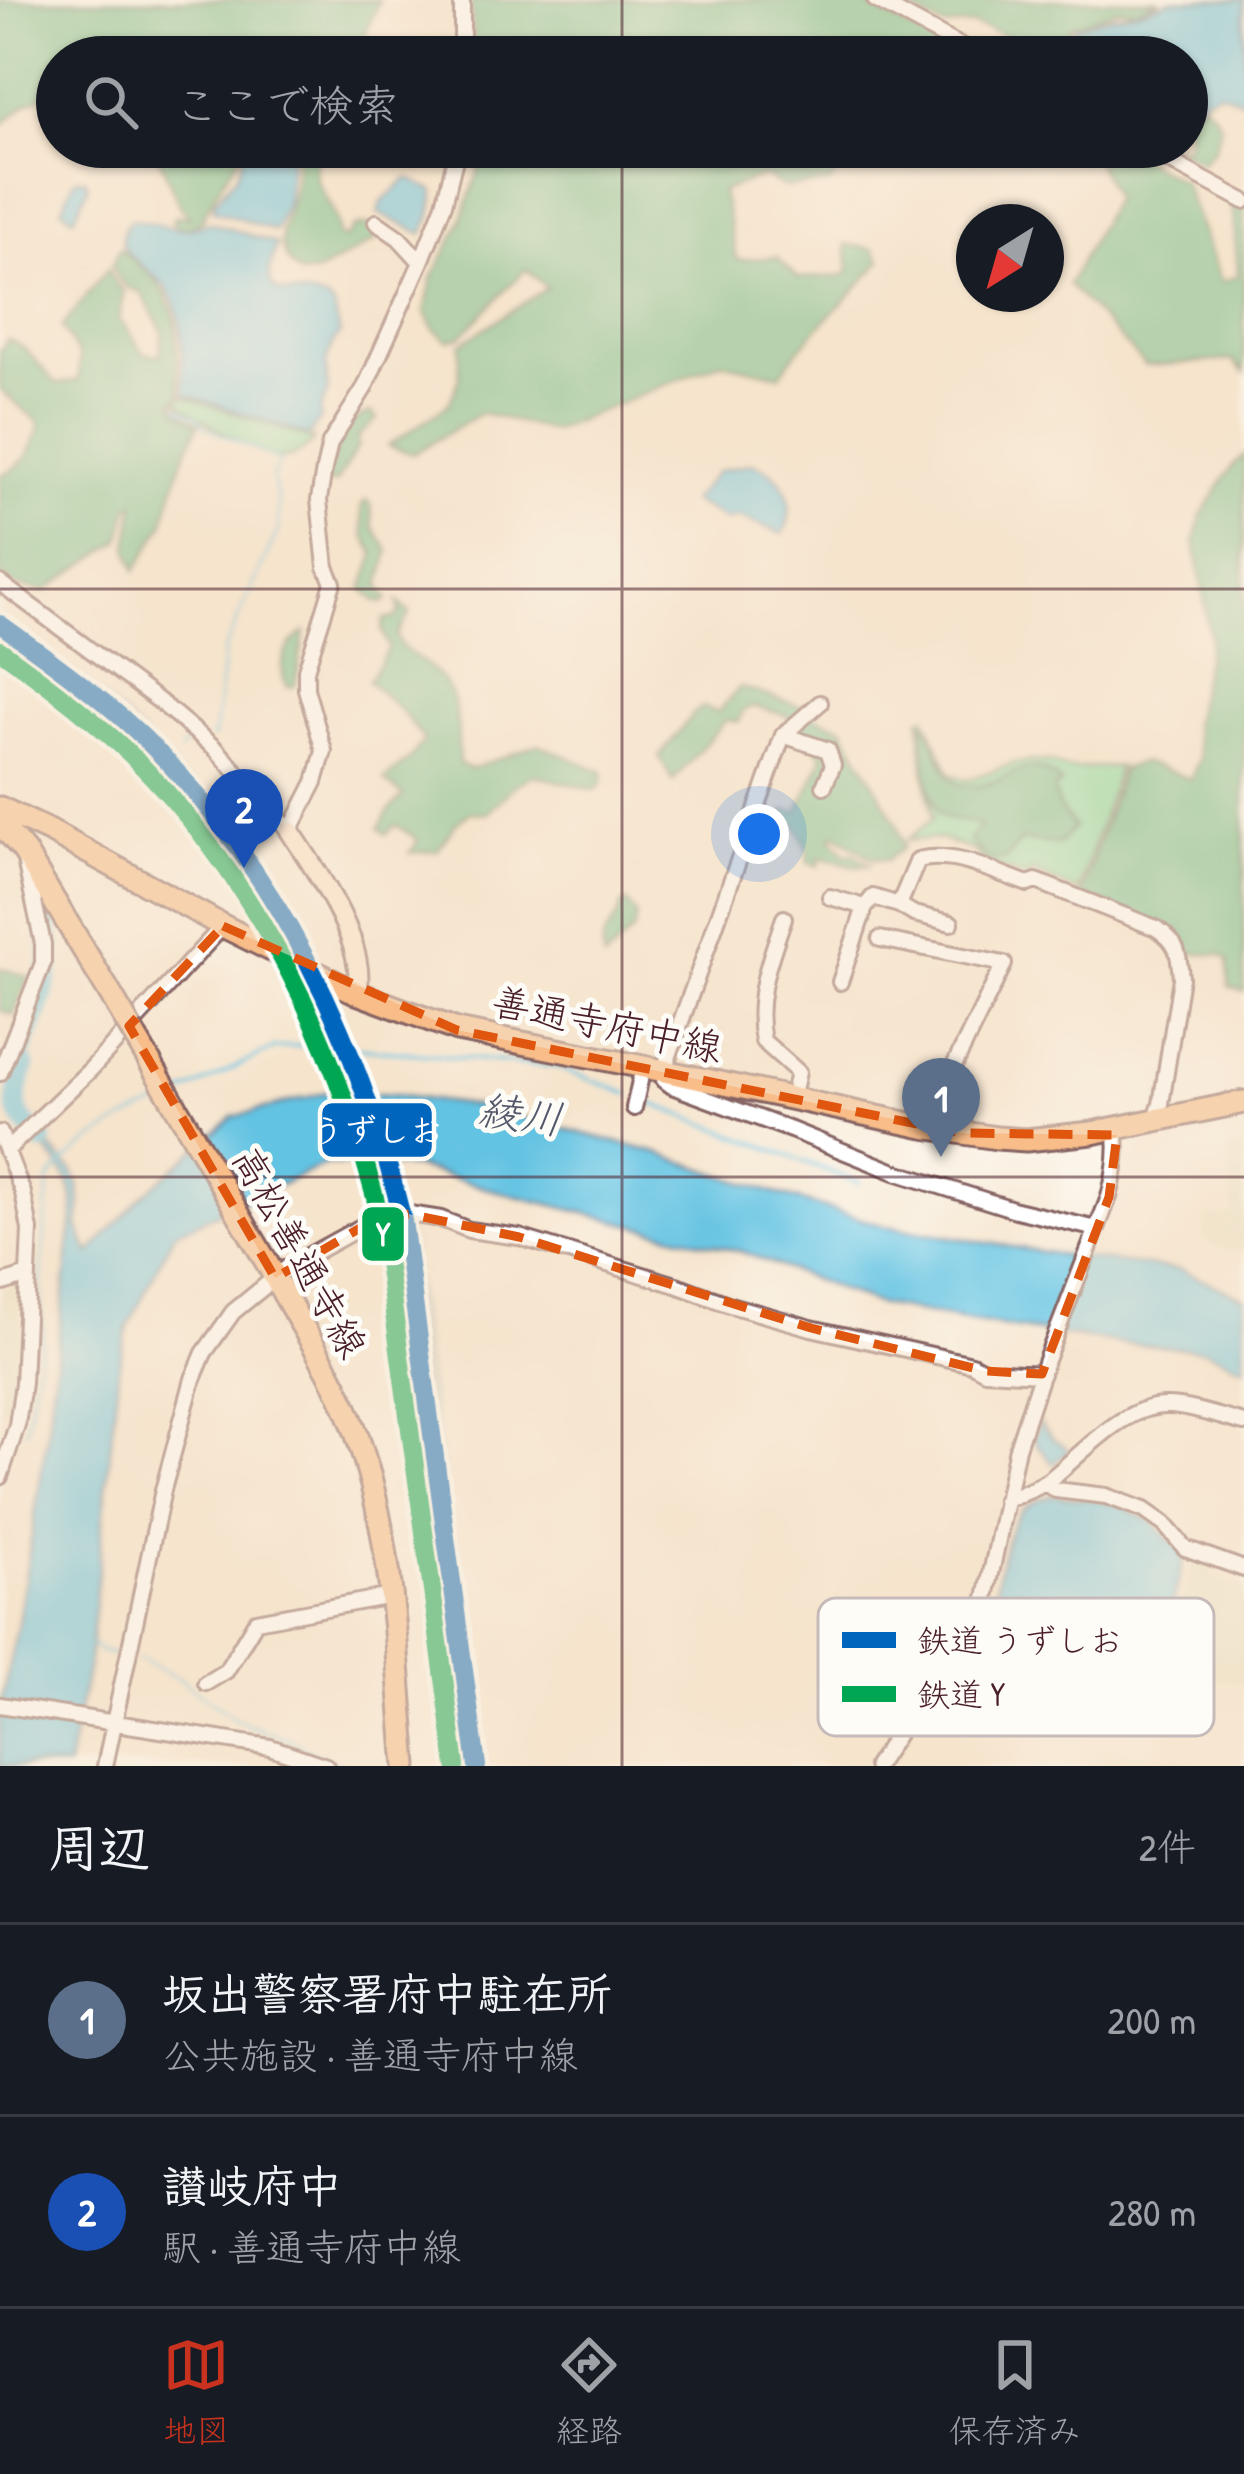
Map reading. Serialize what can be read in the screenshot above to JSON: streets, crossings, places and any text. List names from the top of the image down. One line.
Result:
{"streets":{"main road":["善通寺府中線","高松善通寺線"]},"water":["綾川"],"lines":["rail line うずしお","rail line Y"],"legend":["鉄道 うずしお","鉄道 Y"],"north":"bottom left","page":{"search":"ここで検索","pins":["2","1"],"heading":["周辺","2件"],"list":[{"mark":"1","name":"坂出警察署府中駐在所","note":"公共施設 · 善通寺府中線","value":"200 m"},{"mark":"2","name":"讃岐府中","note":"駅 · 善通寺府中線","value":"280 m"}],"nav":["地図","経路","保存済み"]}}
